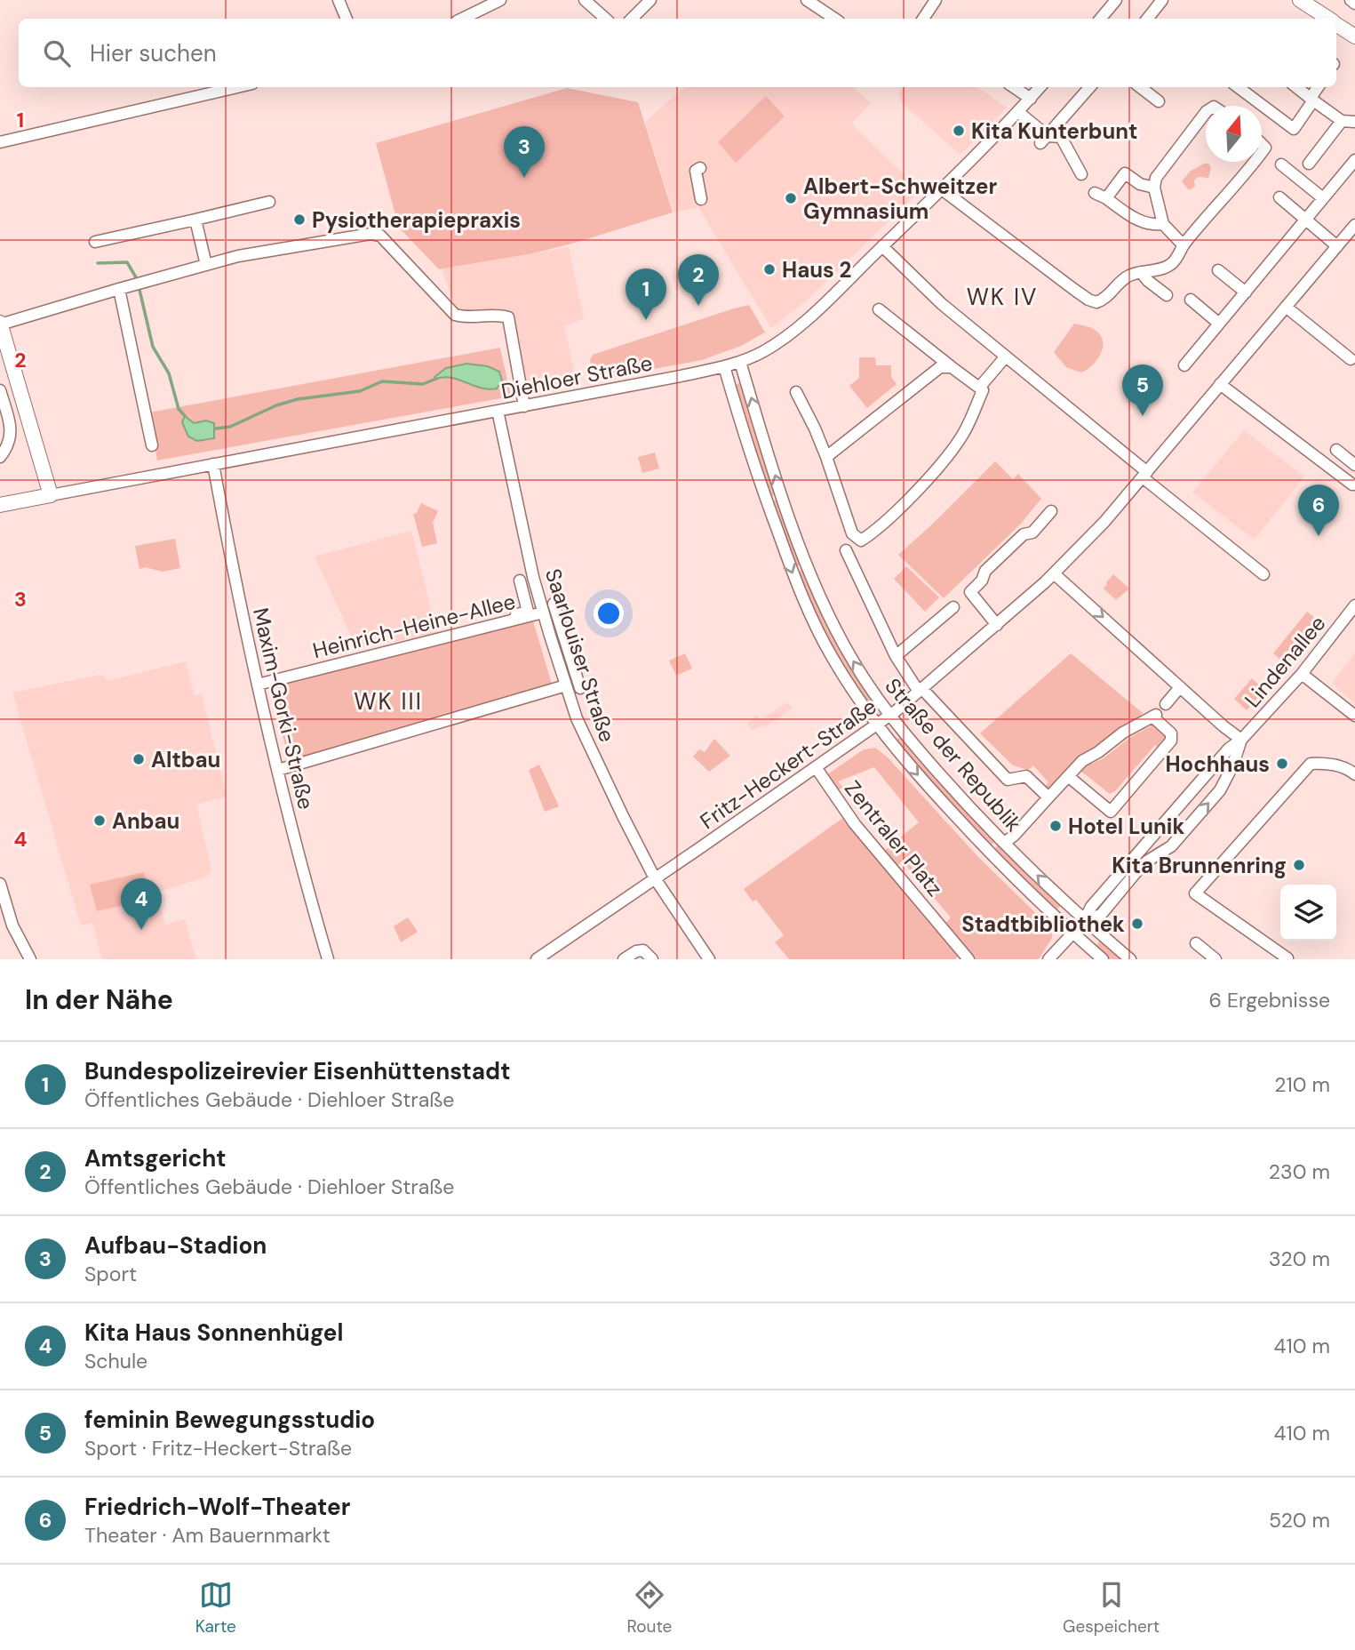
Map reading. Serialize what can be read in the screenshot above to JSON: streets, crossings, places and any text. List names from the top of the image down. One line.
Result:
{"streets":{"street":["Diehloer Straße","Heinrich-Heine-Allee","Saarlouiser Straße","Lindenallee","Maxim-Gorki-Straße","Straße der Republik","Fritz-Heckert-Straße","Zentraler Platz"]},"crossings":[["Diehloer Straße","Saarlouiser Straße"],["Diehloer Straße","Maxim-Gorki-Straße"],["Diehloer Straße","Straße der Republik"],["Heinrich-Heine-Allee","Saarlouiser Straße"],["Heinrich-Heine-Allee","Maxim-Gorki-Straße"],["Saarlouiser Straße","Fritz-Heckert-Straße"],["Lindenallee","Straße der Republik"],["Straße der Republik","Fritz-Heckert-Straße"],["Fritz-Heckert-Straße","Zentraler Platz"]],"districts":["WK IV","WK III"],"places":["Kita Kunterbunt","Albert-Schweitzer Gymnasium","Pysiotherapiepraxis","Haus 2","Altbau","Hochhaus","Anbau","Hotel Lunik","Kita Brunnenring","Stadtbibliothek"],"north":"top","page":{"search":"Hier suchen","pins":["3","2","1","5","6","4"],"heading":["In der Nähe","6 Ergebnisse"],"list":[{"mark":"1","name":"Bundespolizeirevier Eisenhüttenstadt","note":"Öffentliches Gebäude · Diehloer Straße","value":"210 m"},{"mark":"2","name":"Amtsgericht","note":"Öffentliches Gebäude · Diehloer Straße","value":"230 m"},{"mark":"3","name":"Aufbau-Stadion","note":"Sport","value":"320 m"},{"mark":"4","name":"Kita Haus Sonnenhügel","note":"Schule","value":"410 m"},{"mark":"5","name":"feminin Bewegungsstudio","note":"Sport · Fritz-Heckert-Straße","value":"410 m"},{"mark":"6","name":"Friedrich-Wolf-Theater","note":"Theater · Am Bauernmarkt","value":"520 m"}],"nav":["Karte","Route","Gespeichert"]},"grid":{"rows":["1","2","3","4"]}}
